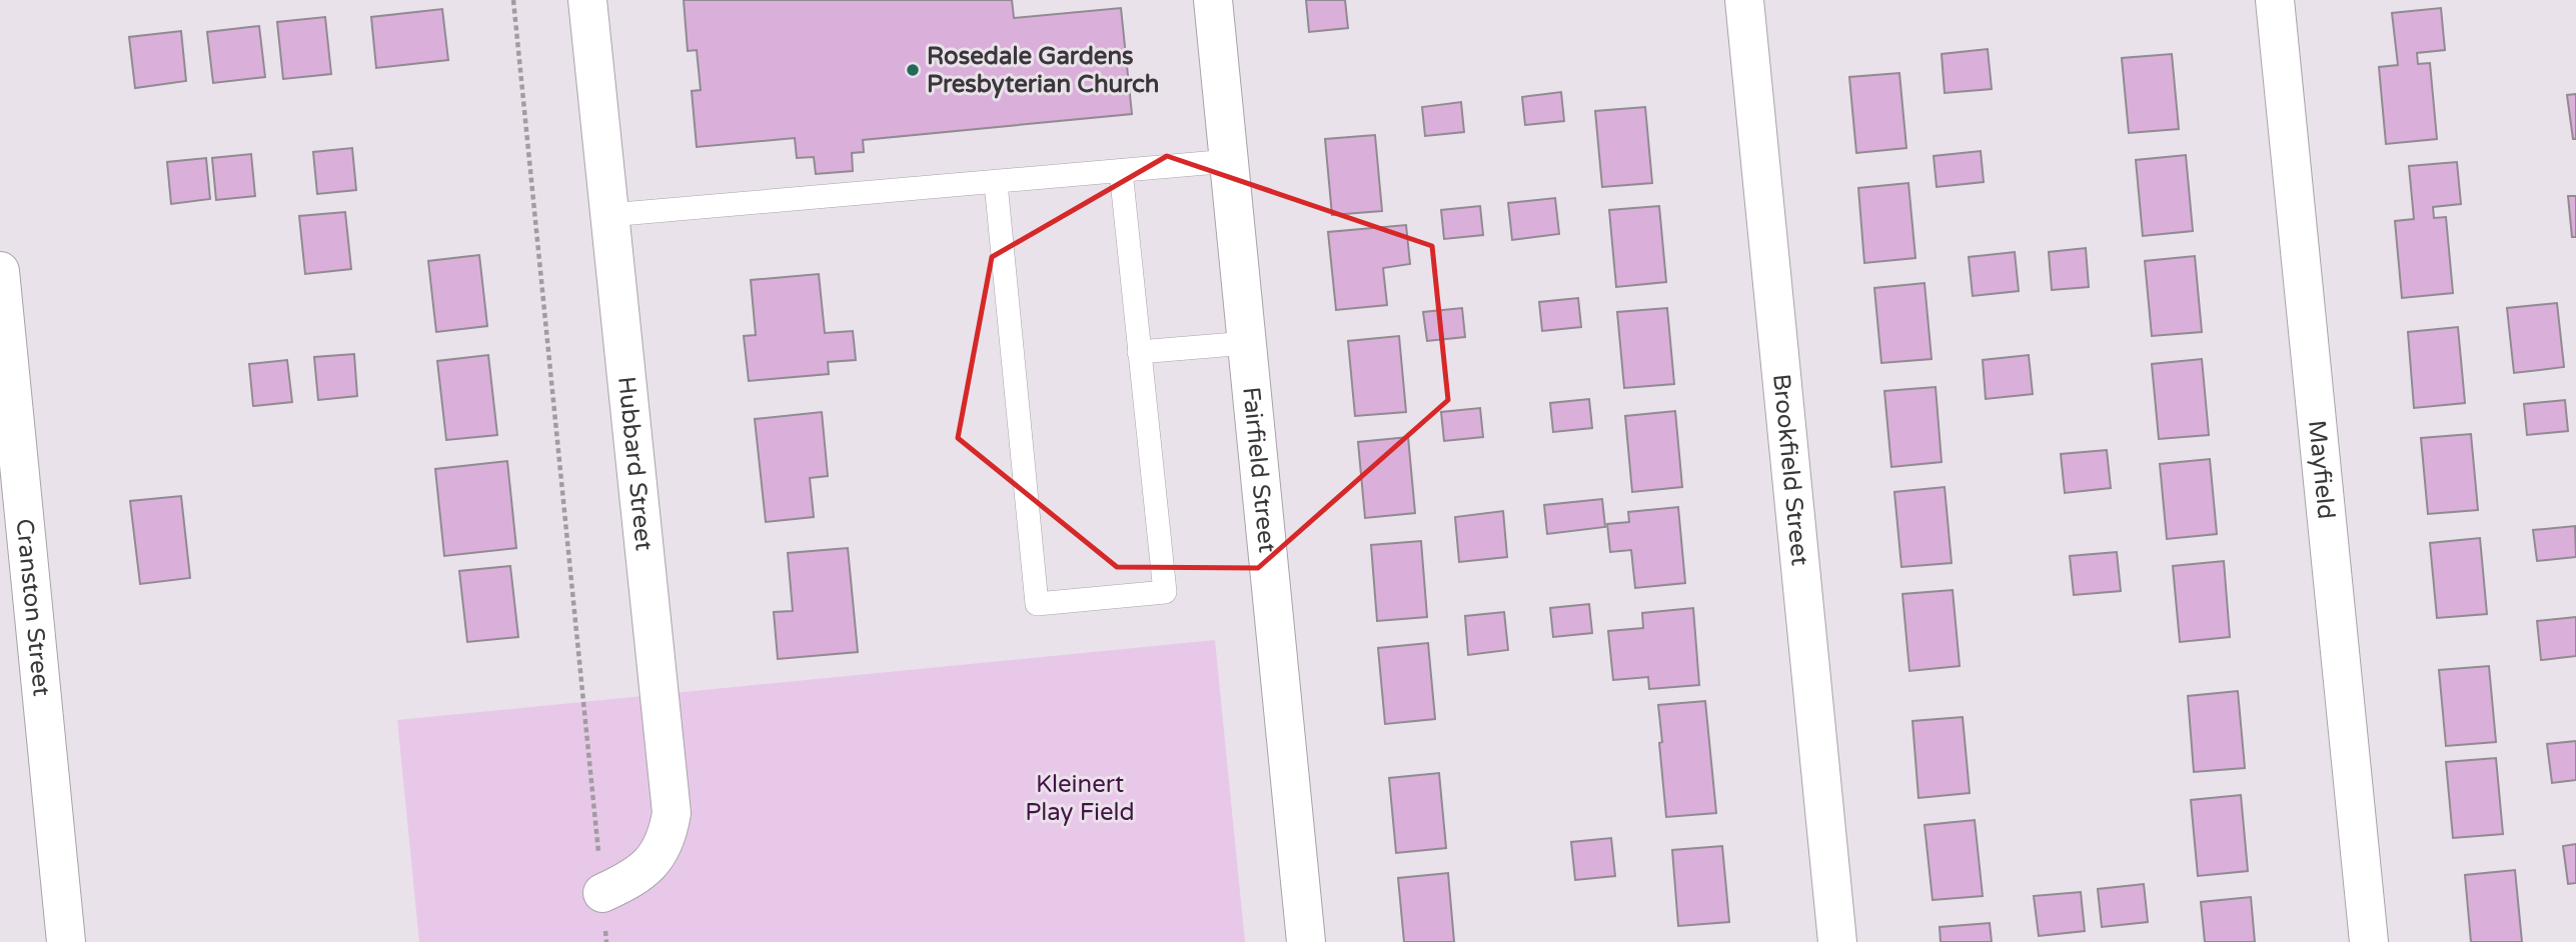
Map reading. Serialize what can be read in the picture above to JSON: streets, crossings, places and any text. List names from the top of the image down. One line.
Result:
{"streets":{"street":["Hubbard Street","Fairfield Street","Brookfield Street","Mayfield","Cranston Street"]},"parks":["Kleinert Play Field"],"places":["Rosedale Gardens Presbyterian Church"]}
